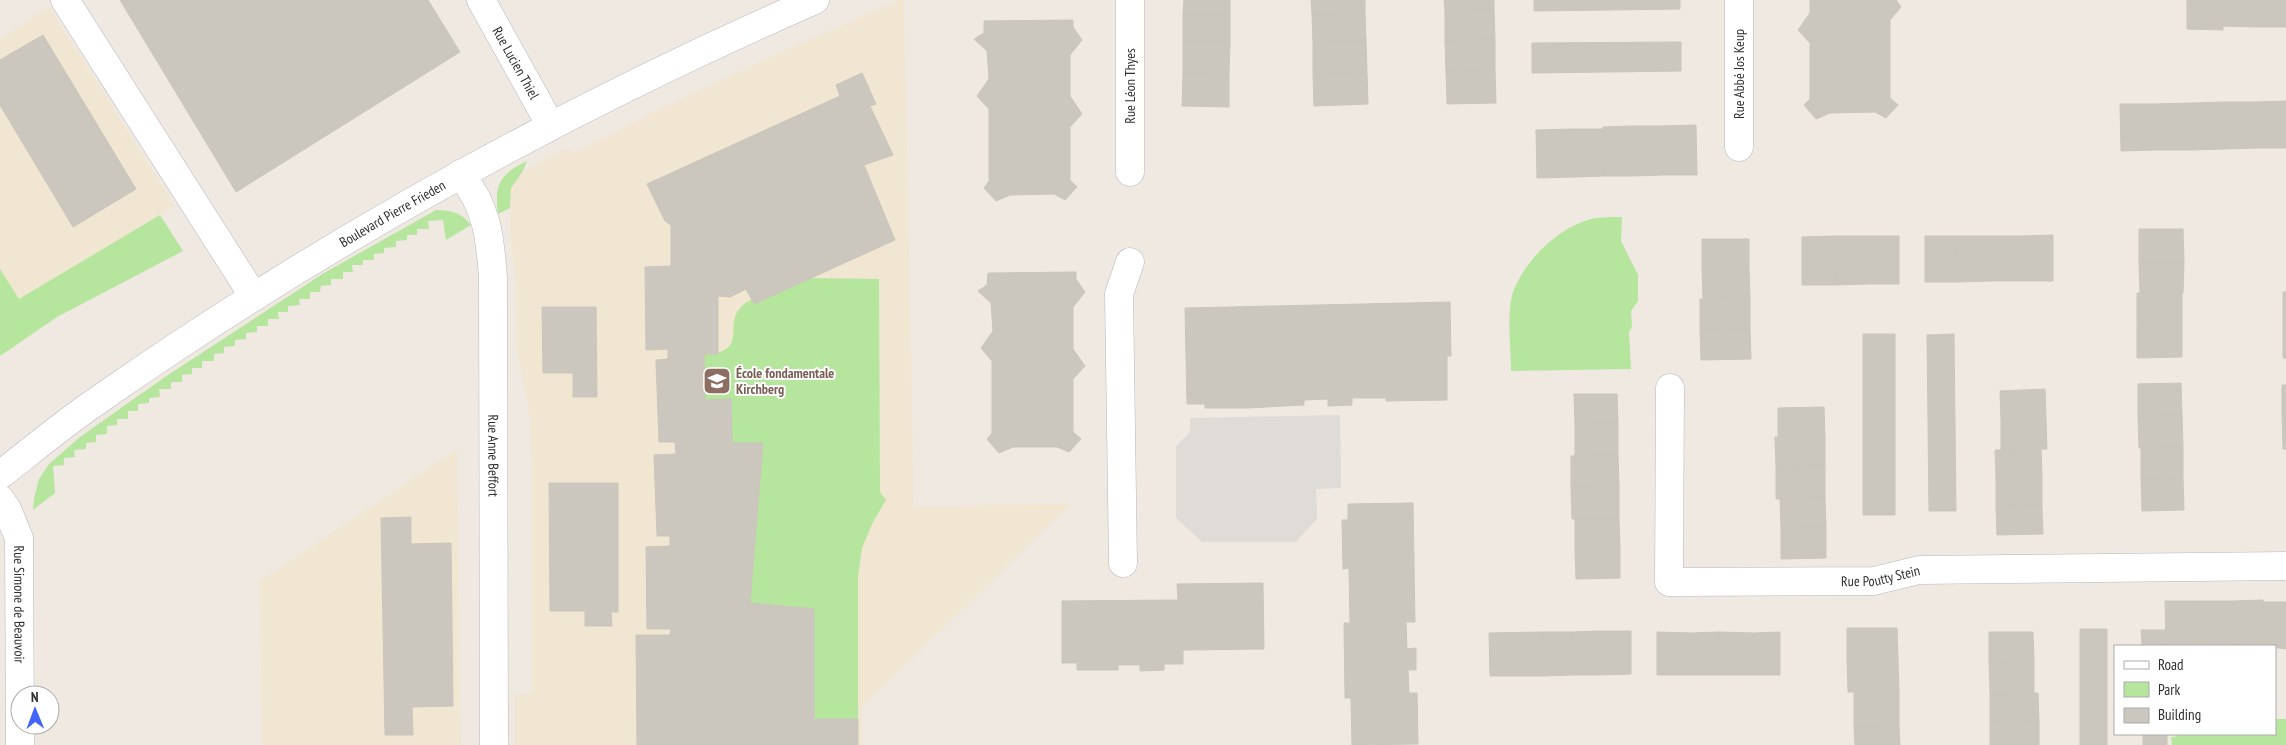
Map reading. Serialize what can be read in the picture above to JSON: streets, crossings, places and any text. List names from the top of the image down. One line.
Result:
{"streets":{"street":["Rue Lucien Thiel","Rue Abbé Jos Keup","Rue Léon Thyes","Boulevard Pierre Frieden","Rue Anne Beffort","Rue Poutty Stein","Rue Simone de Beauvoir"]},"crossings":[["Rue Lucien Thiel","Boulevard Pierre Frieden"],["Boulevard Pierre Frieden","Rue Anne Beffort"]],"places":{"school or university":["École fondamentale Kirchberg"]},"legend":["Road","Park","Building"],"north":"top"}
